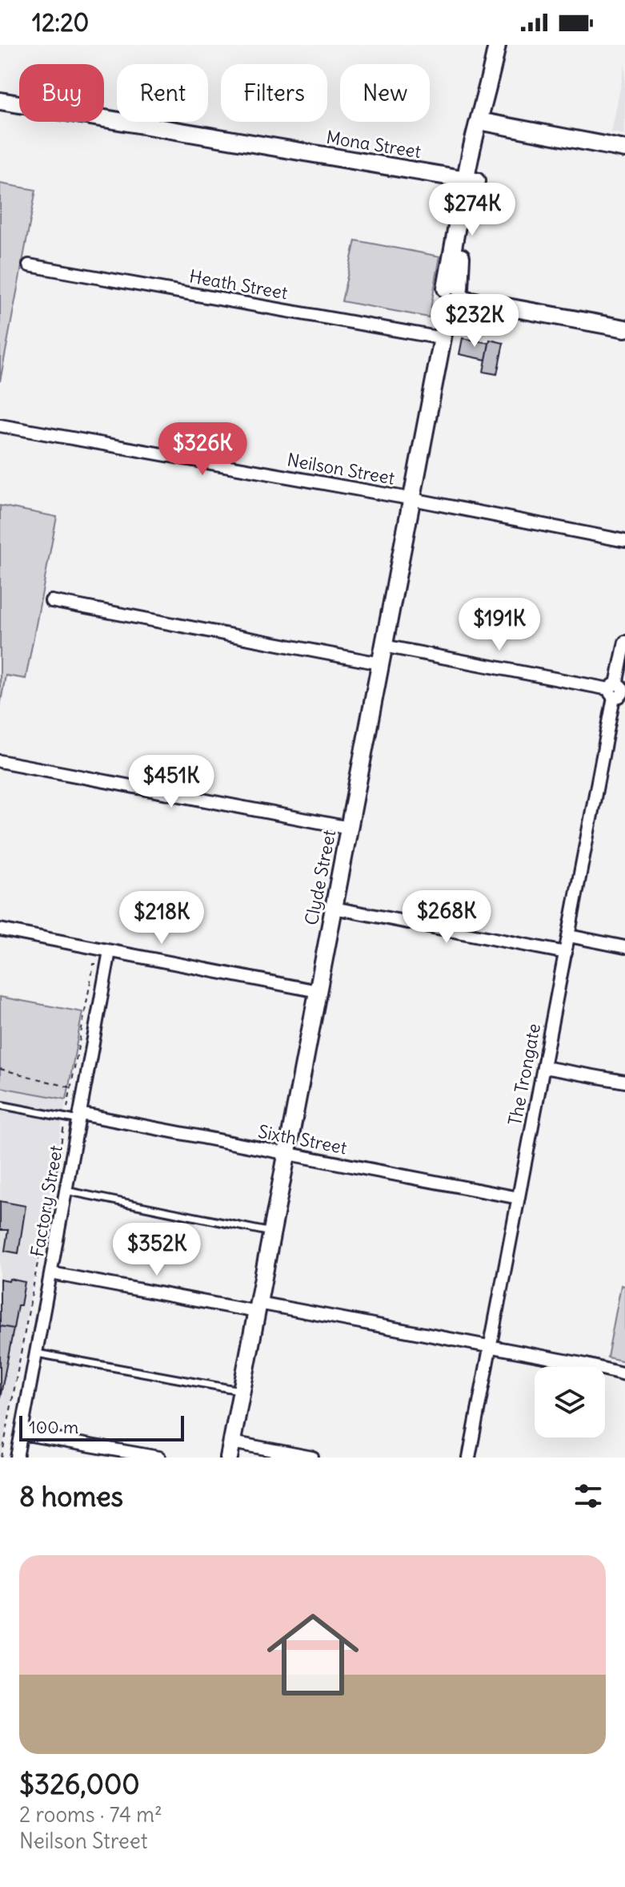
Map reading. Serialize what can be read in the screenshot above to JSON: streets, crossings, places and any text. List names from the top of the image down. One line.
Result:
{"streets":{"main road":["Mona Street","Clyde Street"],"street":["Heath Street","Neilson Street","The Trongate","Sixth Street","Factory Street"]},"crossings":[["Mona Street","Clyde Street"],["Heath Street","Clyde Street"],["Neilson Street","Clyde Street"],["Clyde Street","Sixth Street"],["The Trongate","Sixth Street"],["Sixth Street","Factory Street"]],"scale_bar":"100 m","page":{"status":"12:20","chip":["Buy","Rent","Filters","New"],"price":["$274K","$232K","$326K","$191K","$451K","$268K","$218K","$352K"],"scale":"100 m","heading":"8 homes","list":[{"name":"$326,000","note":"2 rooms · 74 m² · Neilson Street"}]}}
